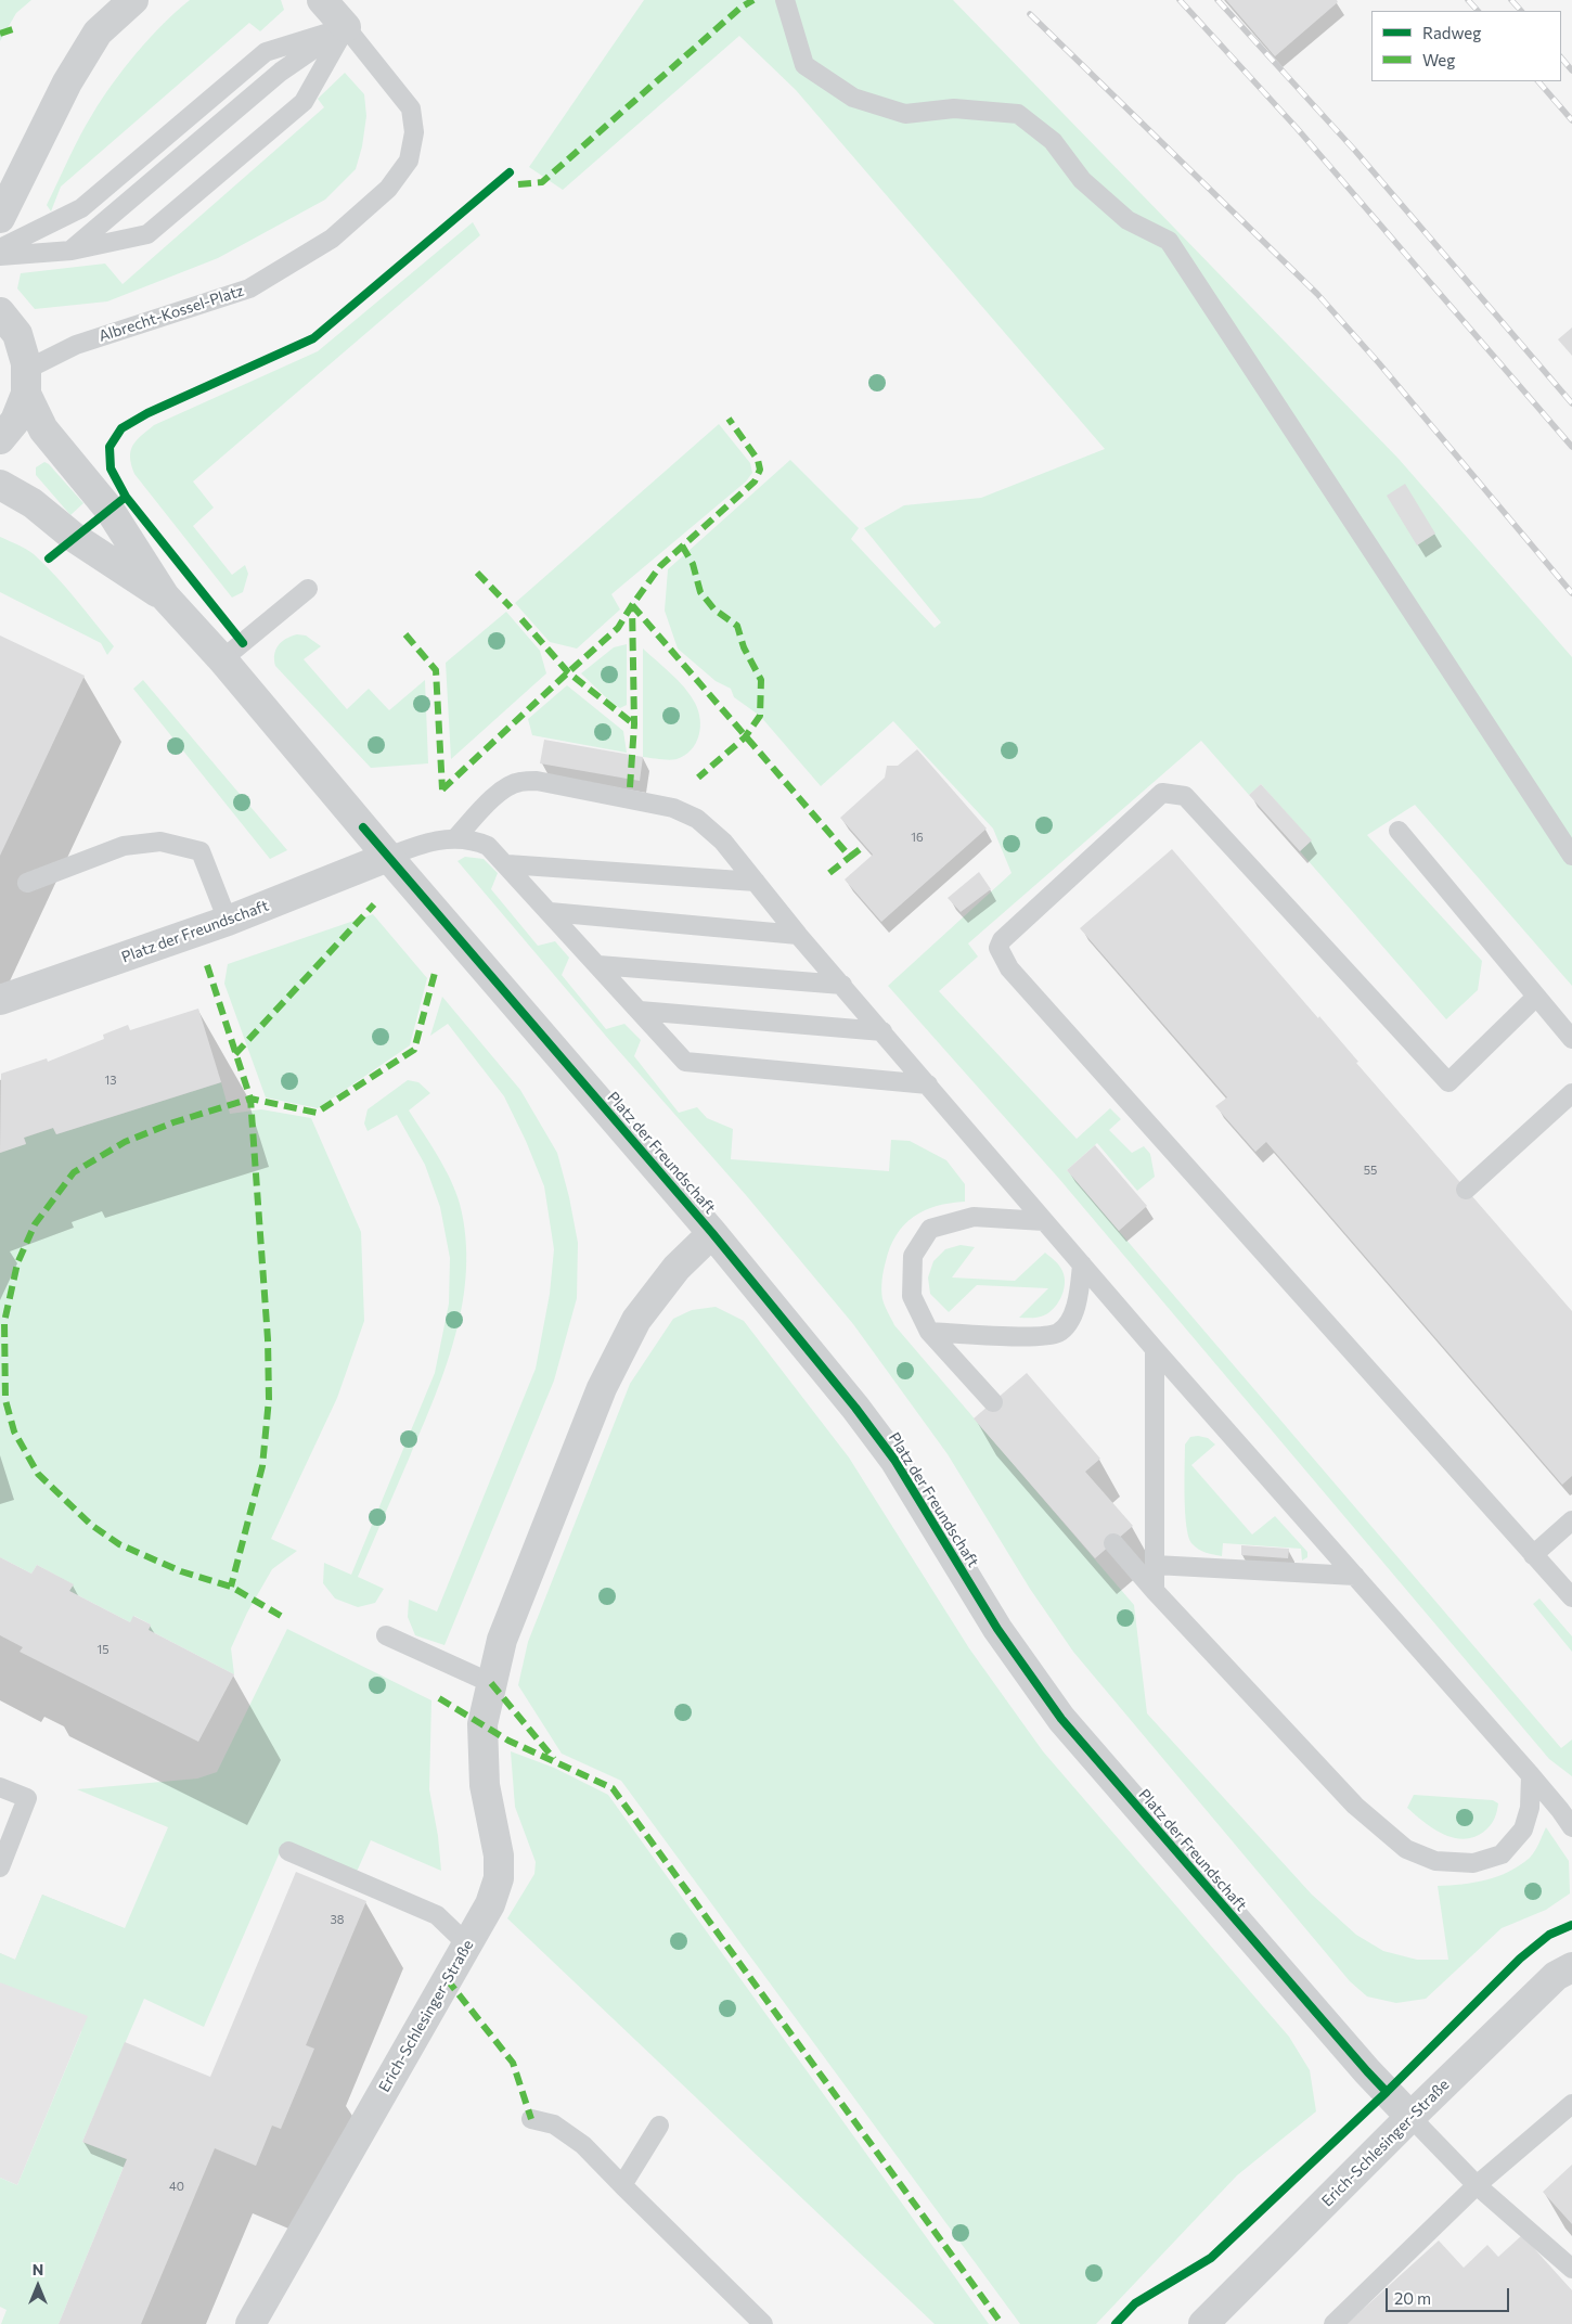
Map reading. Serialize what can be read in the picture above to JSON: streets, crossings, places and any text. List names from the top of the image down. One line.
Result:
{"streets":{"street":["Albrecht-Kossel-Platz","Platz der Freundschaft","Erich-Schlesinger-Straße"]},"crossings":[["Albrecht-Kossel-Platz","Platz der Freundschaft"],["Platz der Freundschaft","Erich-Schlesinger-Straße"]],"house_numbers":["16","13","55","15","38","40"],"legend":["Radweg","Weg"],"scale_bar":"20 m","north":"top"}
